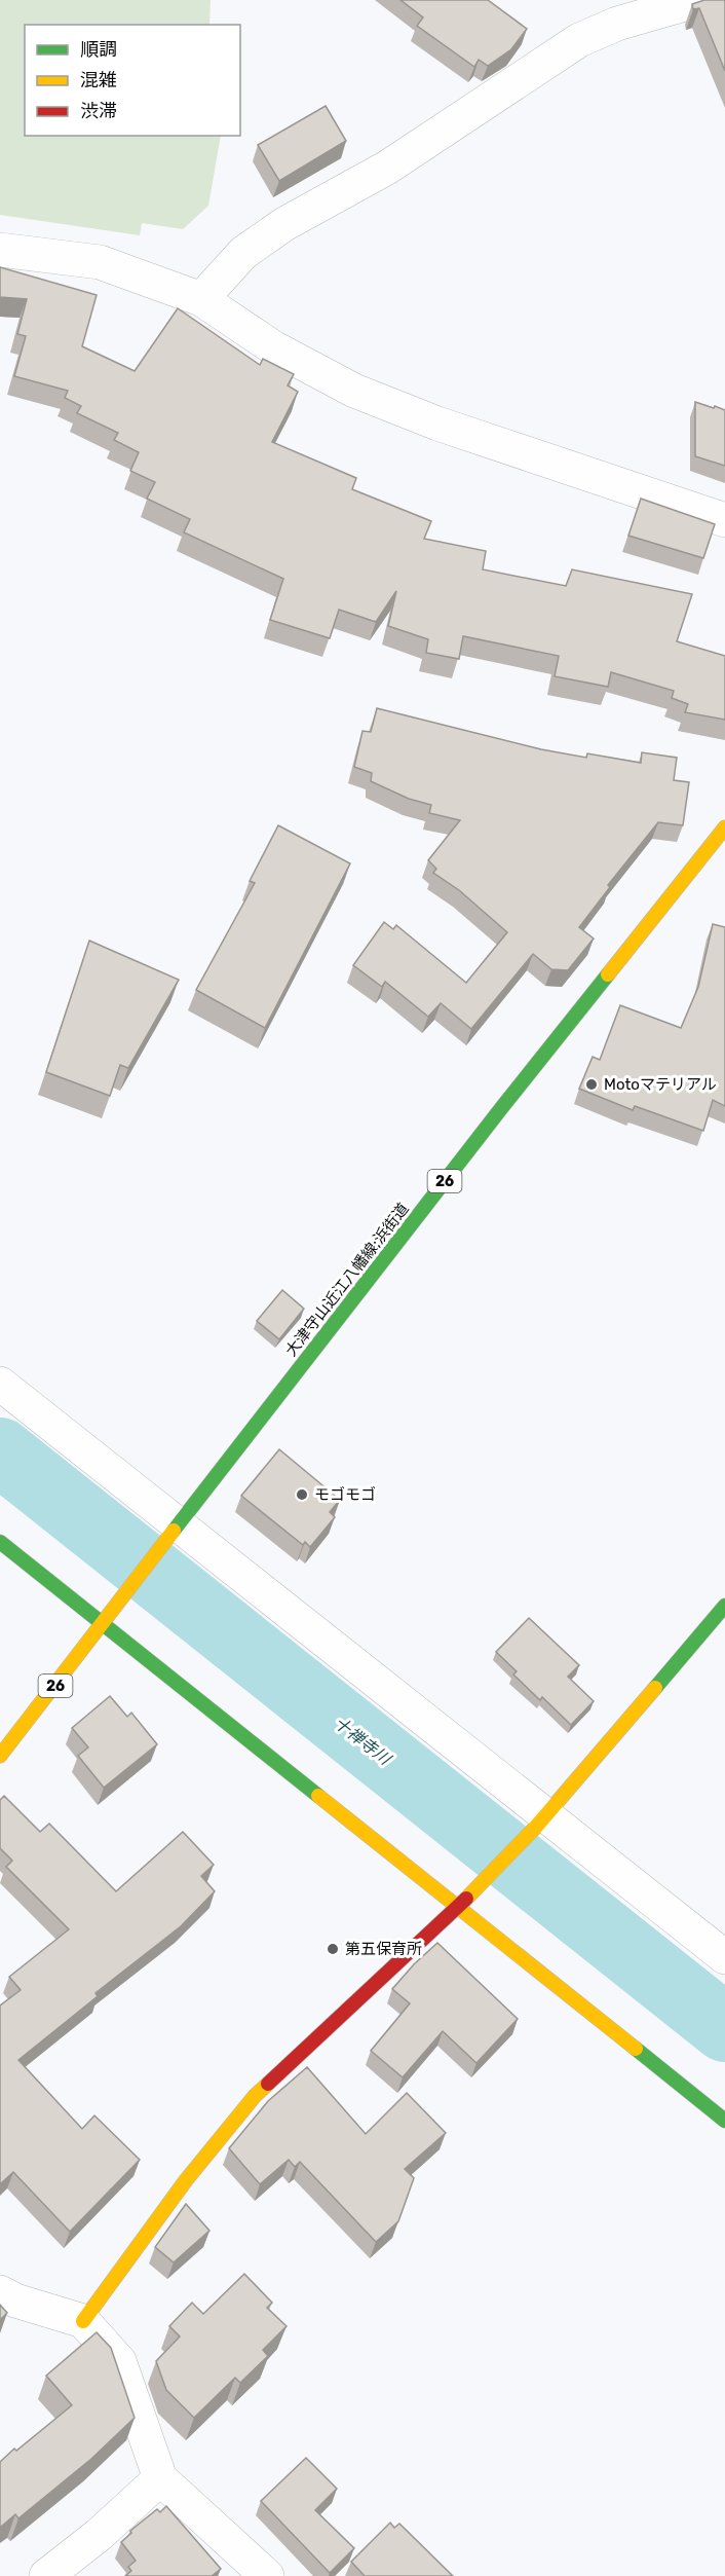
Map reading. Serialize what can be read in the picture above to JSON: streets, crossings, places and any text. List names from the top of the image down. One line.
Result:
{"streets":{"street":["26","大津守山近江八幡線;浜街道"]},"water":["十禅寺川"],"places":["Motoマテリアル","モゴモゴ","第五保育所"],"legend":["順調","混雑","渋滞"]}
